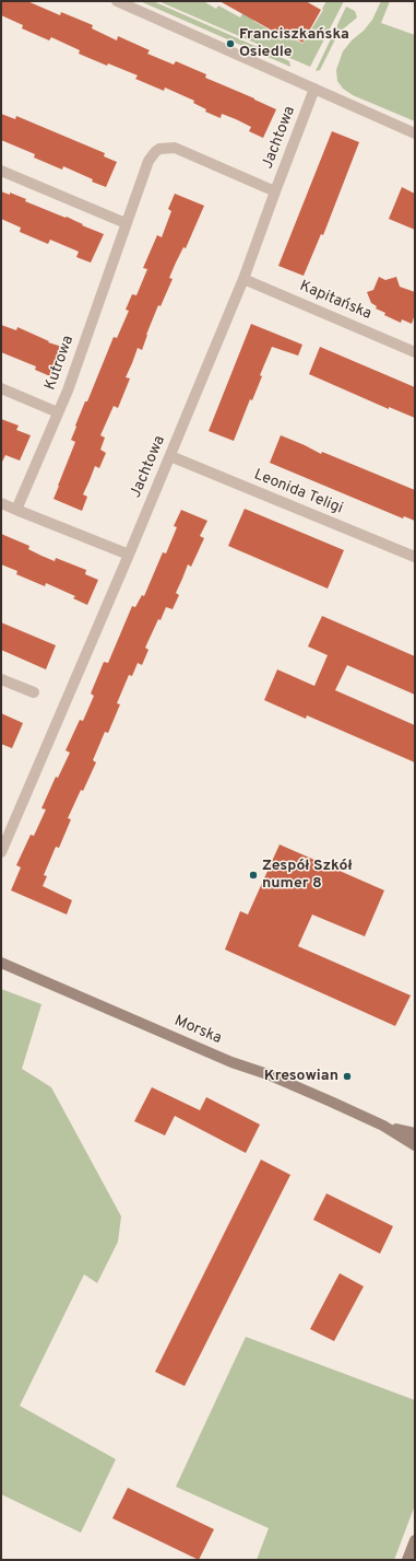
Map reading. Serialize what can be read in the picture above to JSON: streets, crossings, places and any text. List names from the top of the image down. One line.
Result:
{"streets":{"main road":["Morska"],"street":["Jachtowa","Kapitańska","Kutrowa","Leonida Teligi"]},"crossings":[["Jachtowa","Kapitańska"],["Jachtowa","Kutrowa"],["Jachtowa","Leonida Teligi"]],"places":["Franciszkańska Osiedle","Zespół Szkół numer 8","Kresowian"]}
